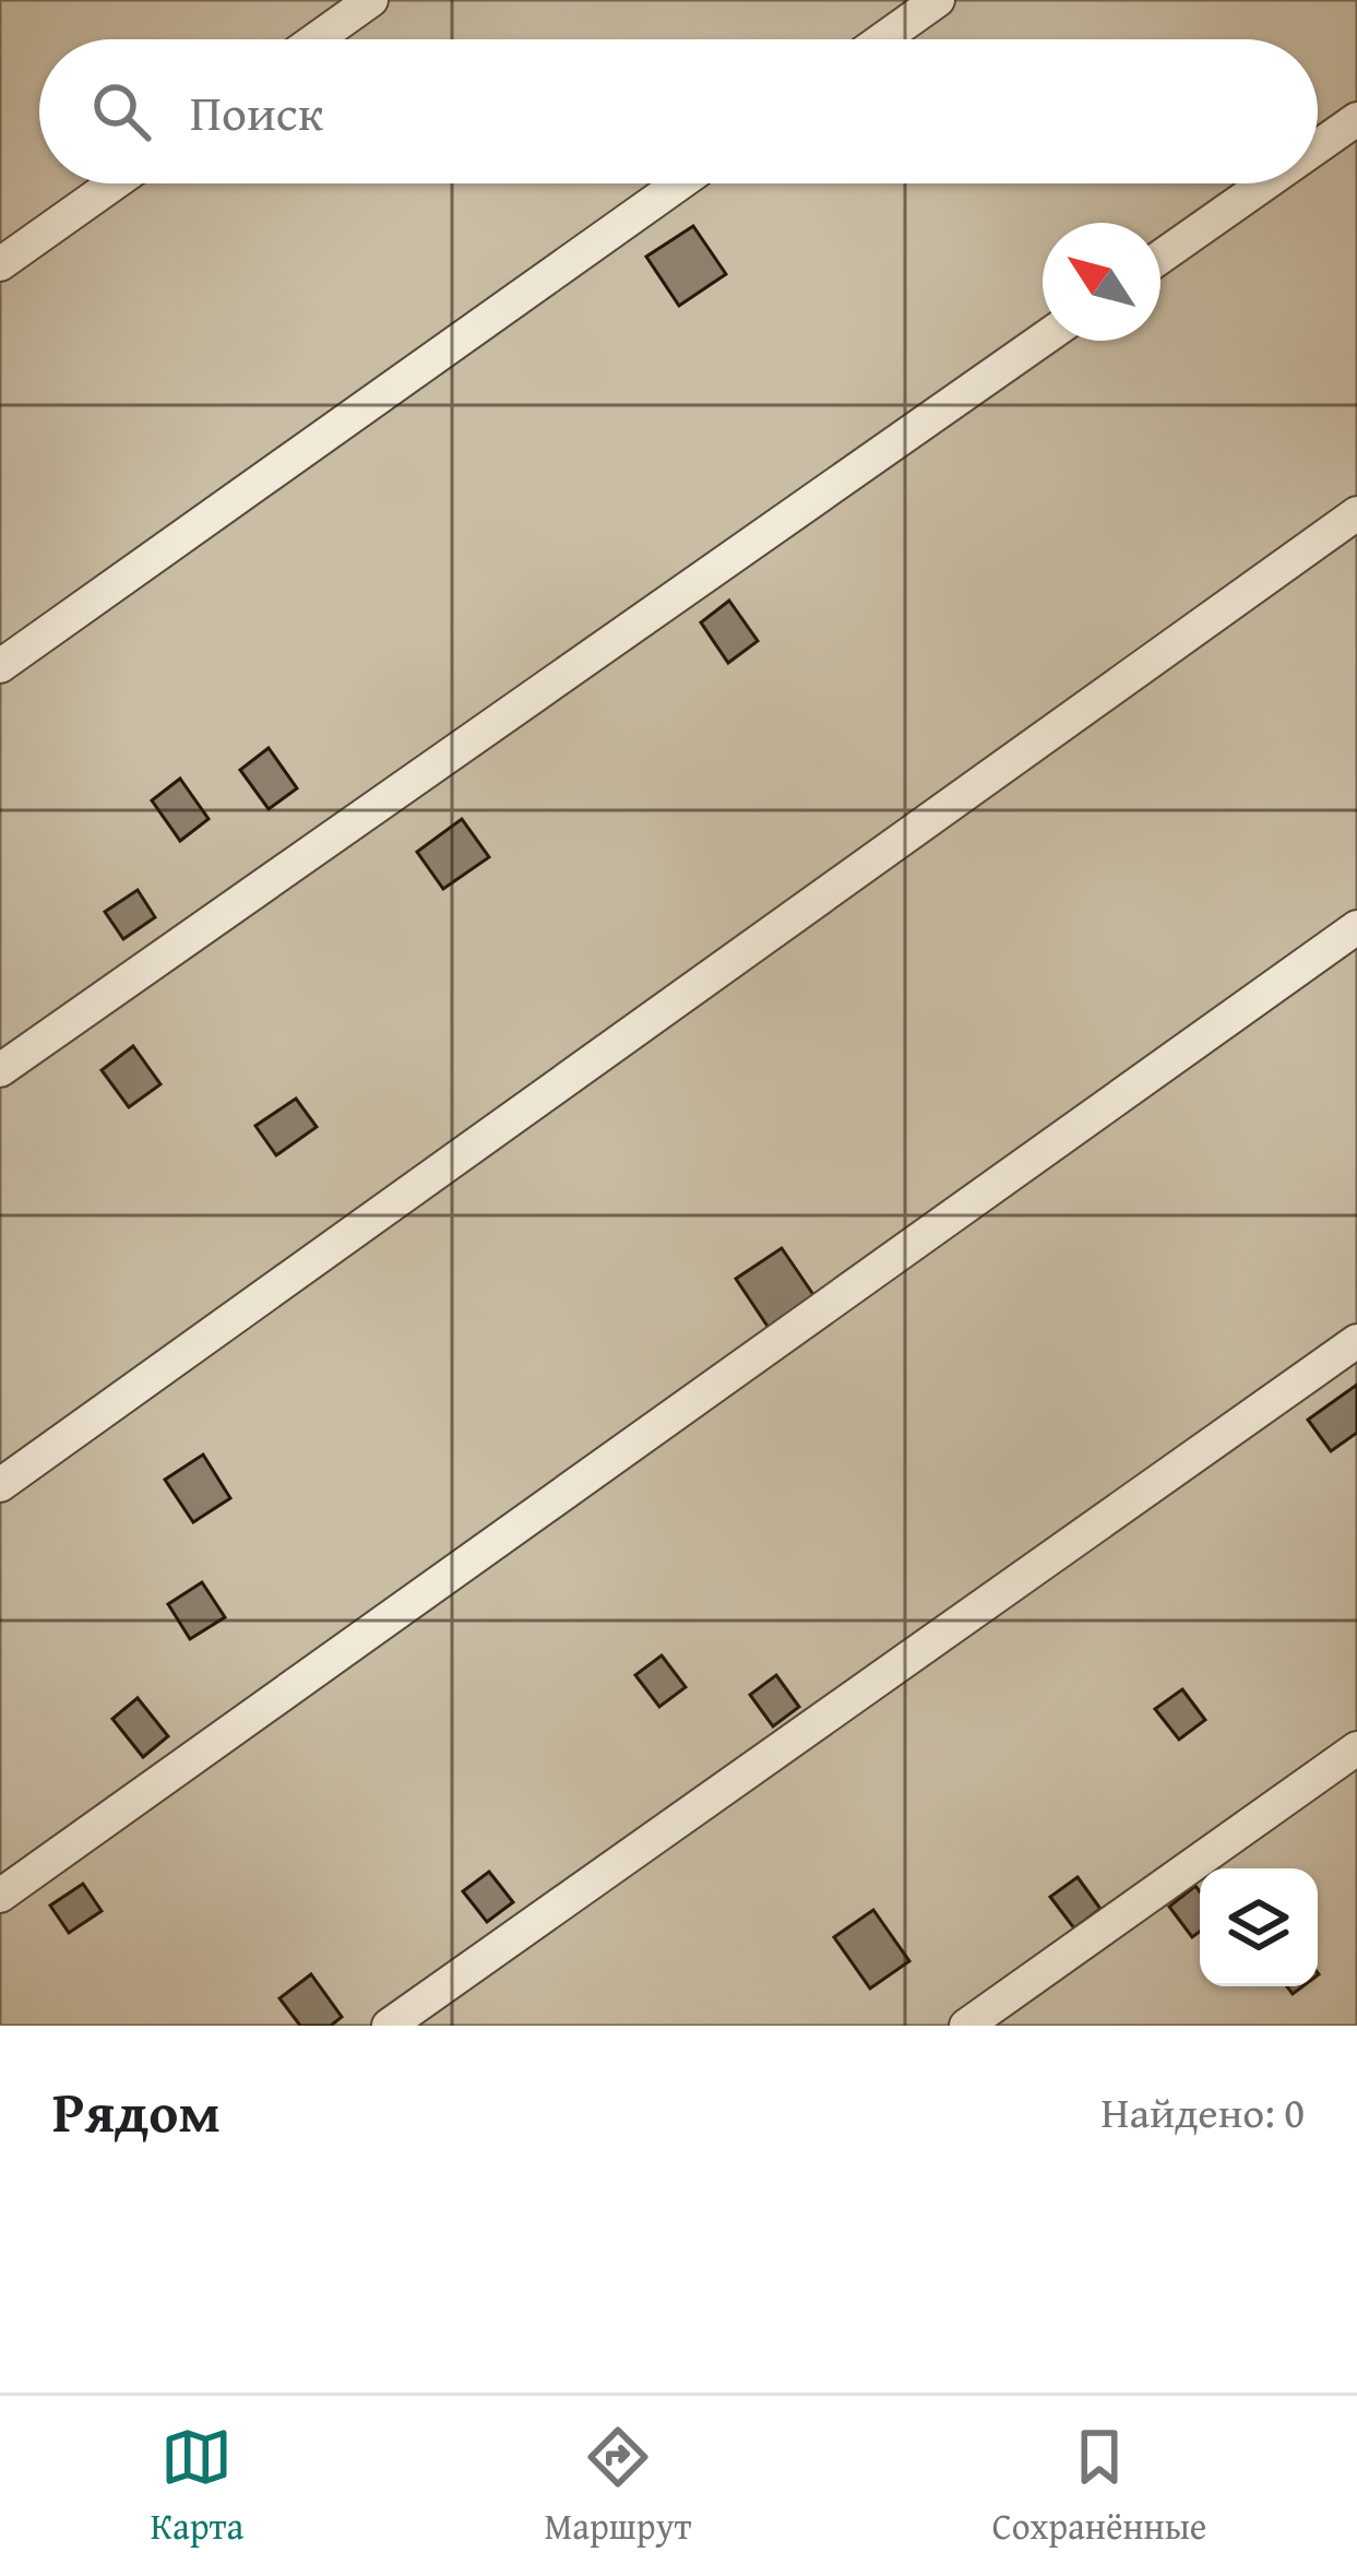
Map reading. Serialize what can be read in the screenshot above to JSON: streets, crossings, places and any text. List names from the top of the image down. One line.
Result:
{"north":"top left","page":{"search":"Поиск","heading":["Рядом","Найдено: 0"],"nav":["Карта","Маршрут","Сохранённые"]}}
